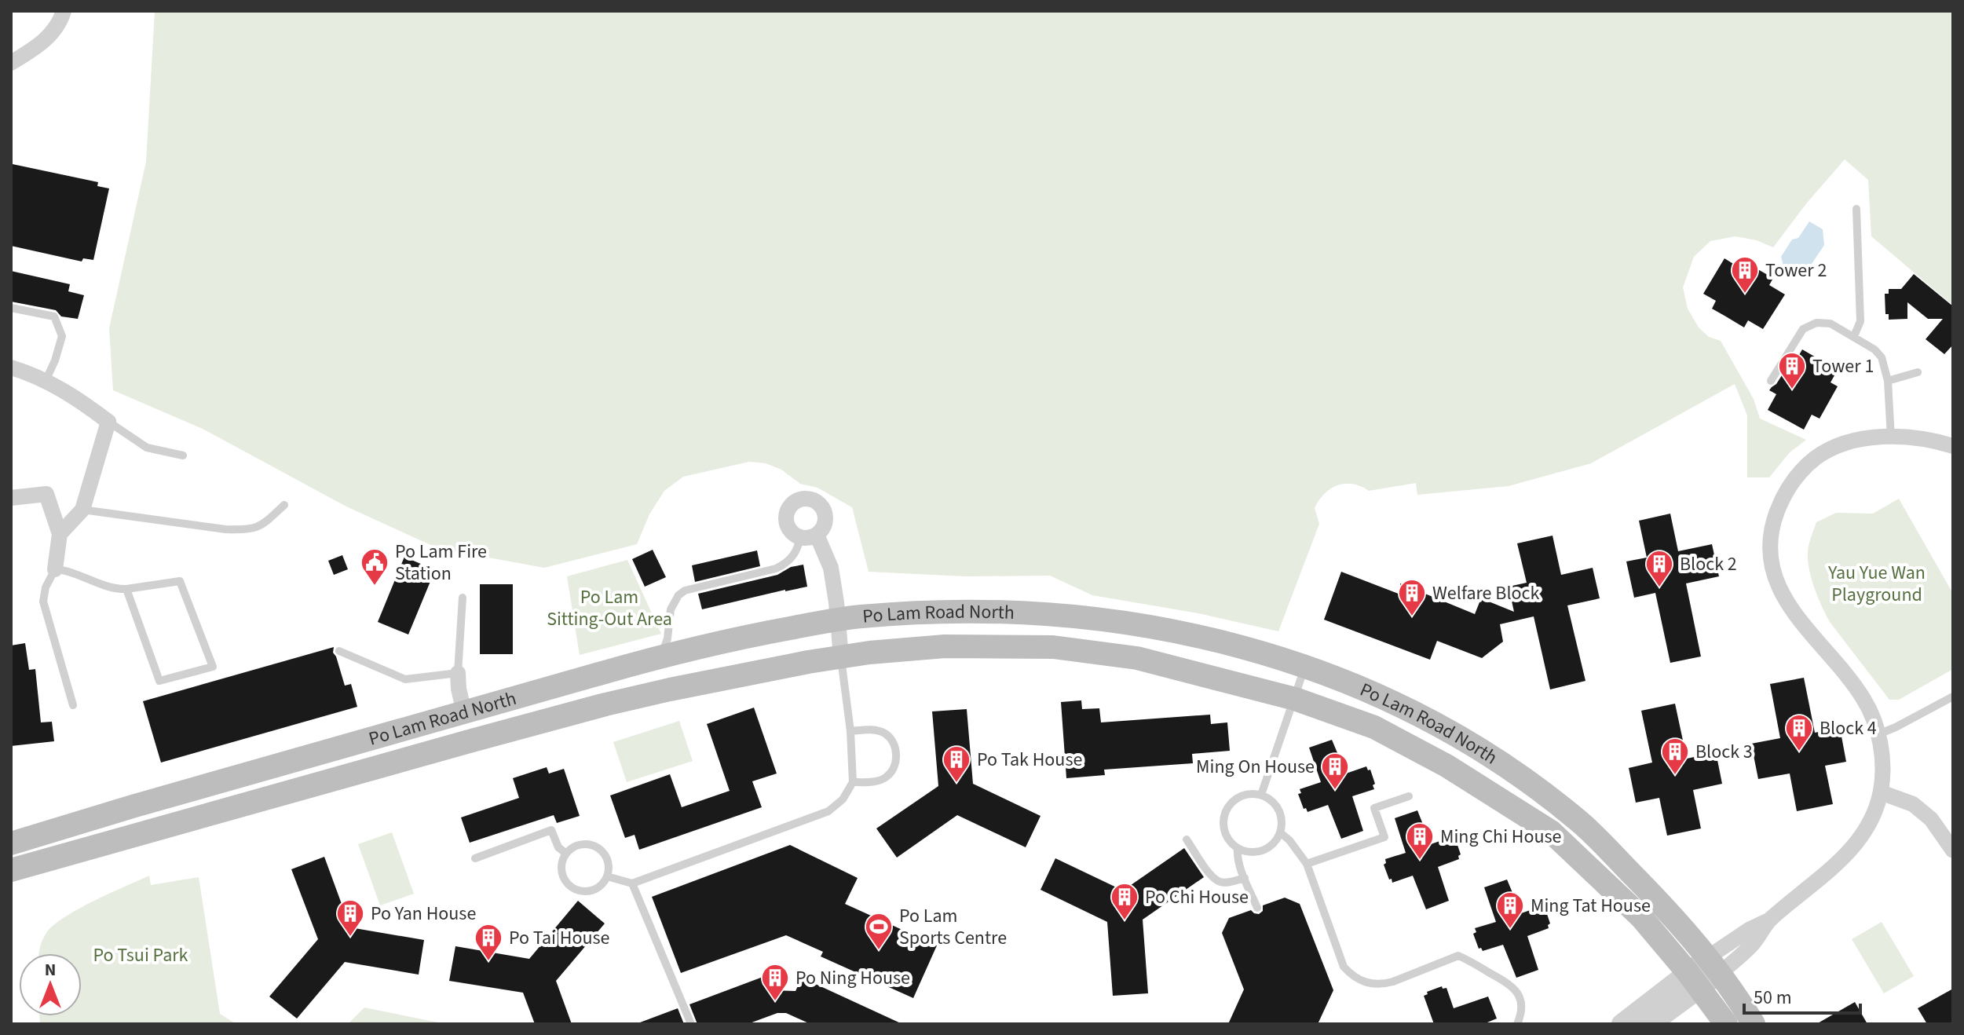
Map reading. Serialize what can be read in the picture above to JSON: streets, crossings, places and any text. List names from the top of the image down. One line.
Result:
{"streets":{"main road":["Po Lam Road North"]},"parks":["Yau Yue Wan Playground","Po Lam Sitting-Out Area","Po Tsui Park"],"places":{"building":["Tower 2","Tower 1","Block 2","Welfare Block","Block 4","Block 3","Po Tak House","Ming On House","Ming Chi House","Po Chi House","Ming Tat House","Po Yan House","Po Tai House","Po Ning House"],"public building":["Po Lam Fire Station"],"sports":["Po Lam Sports Centre"]},"scale_bar":"50 m","north":"top"}
